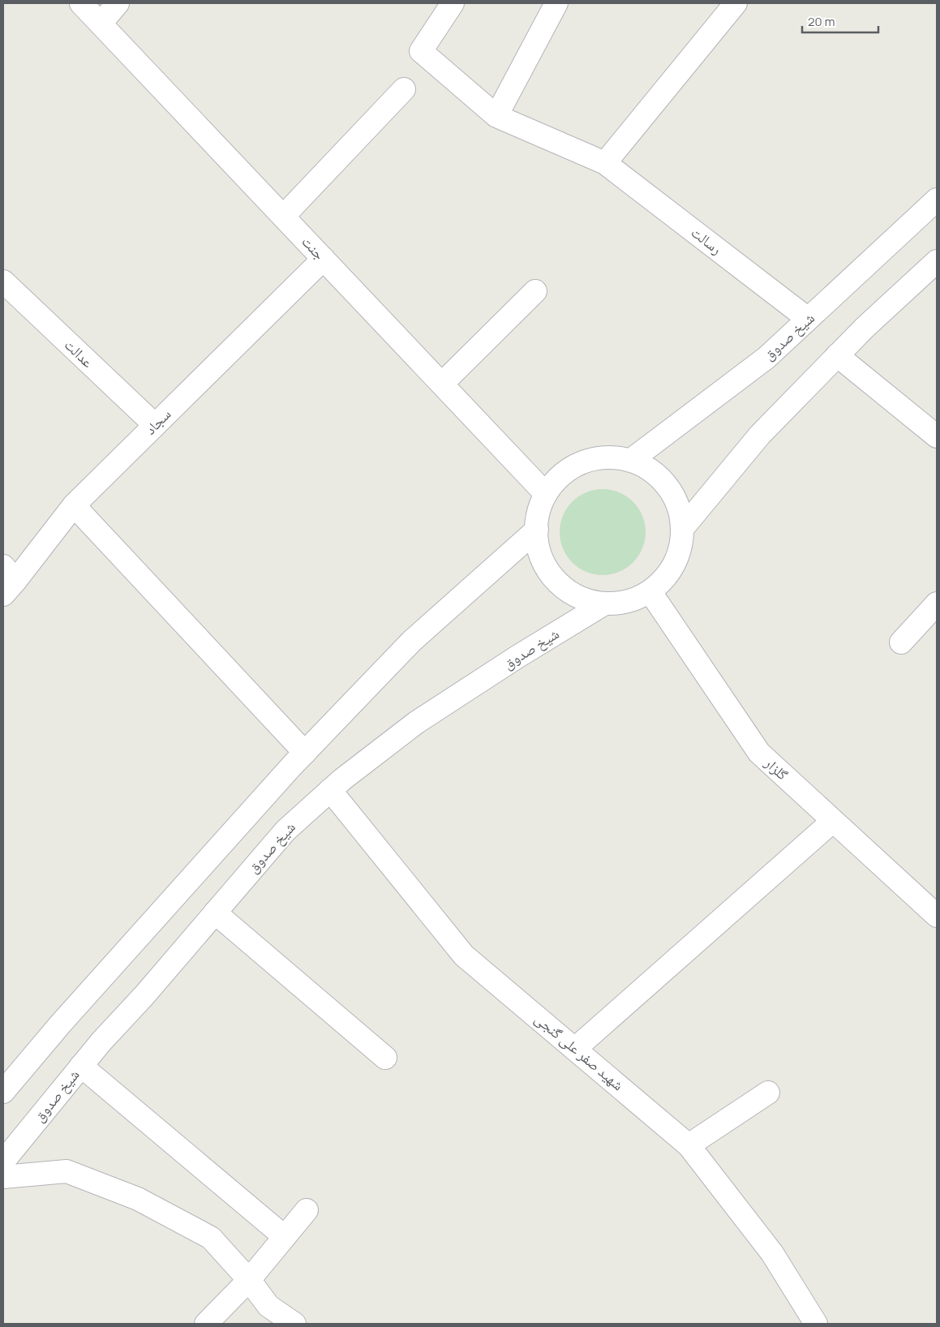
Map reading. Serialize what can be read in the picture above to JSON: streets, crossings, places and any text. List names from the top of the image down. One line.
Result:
{"streets":{"street":["رسالت","جنت","شیخ صدوق","عدالت","سجاد","گلزار","شهید صفر علی گنجی"]},"crossings":[["رسالت","شیخ صدوق"],["جنت","سجاد"],["شیخ صدوق","شهید صفر علی گنجی"],["عدالت","سجاد"]],"scale_bar":"20 m"}
